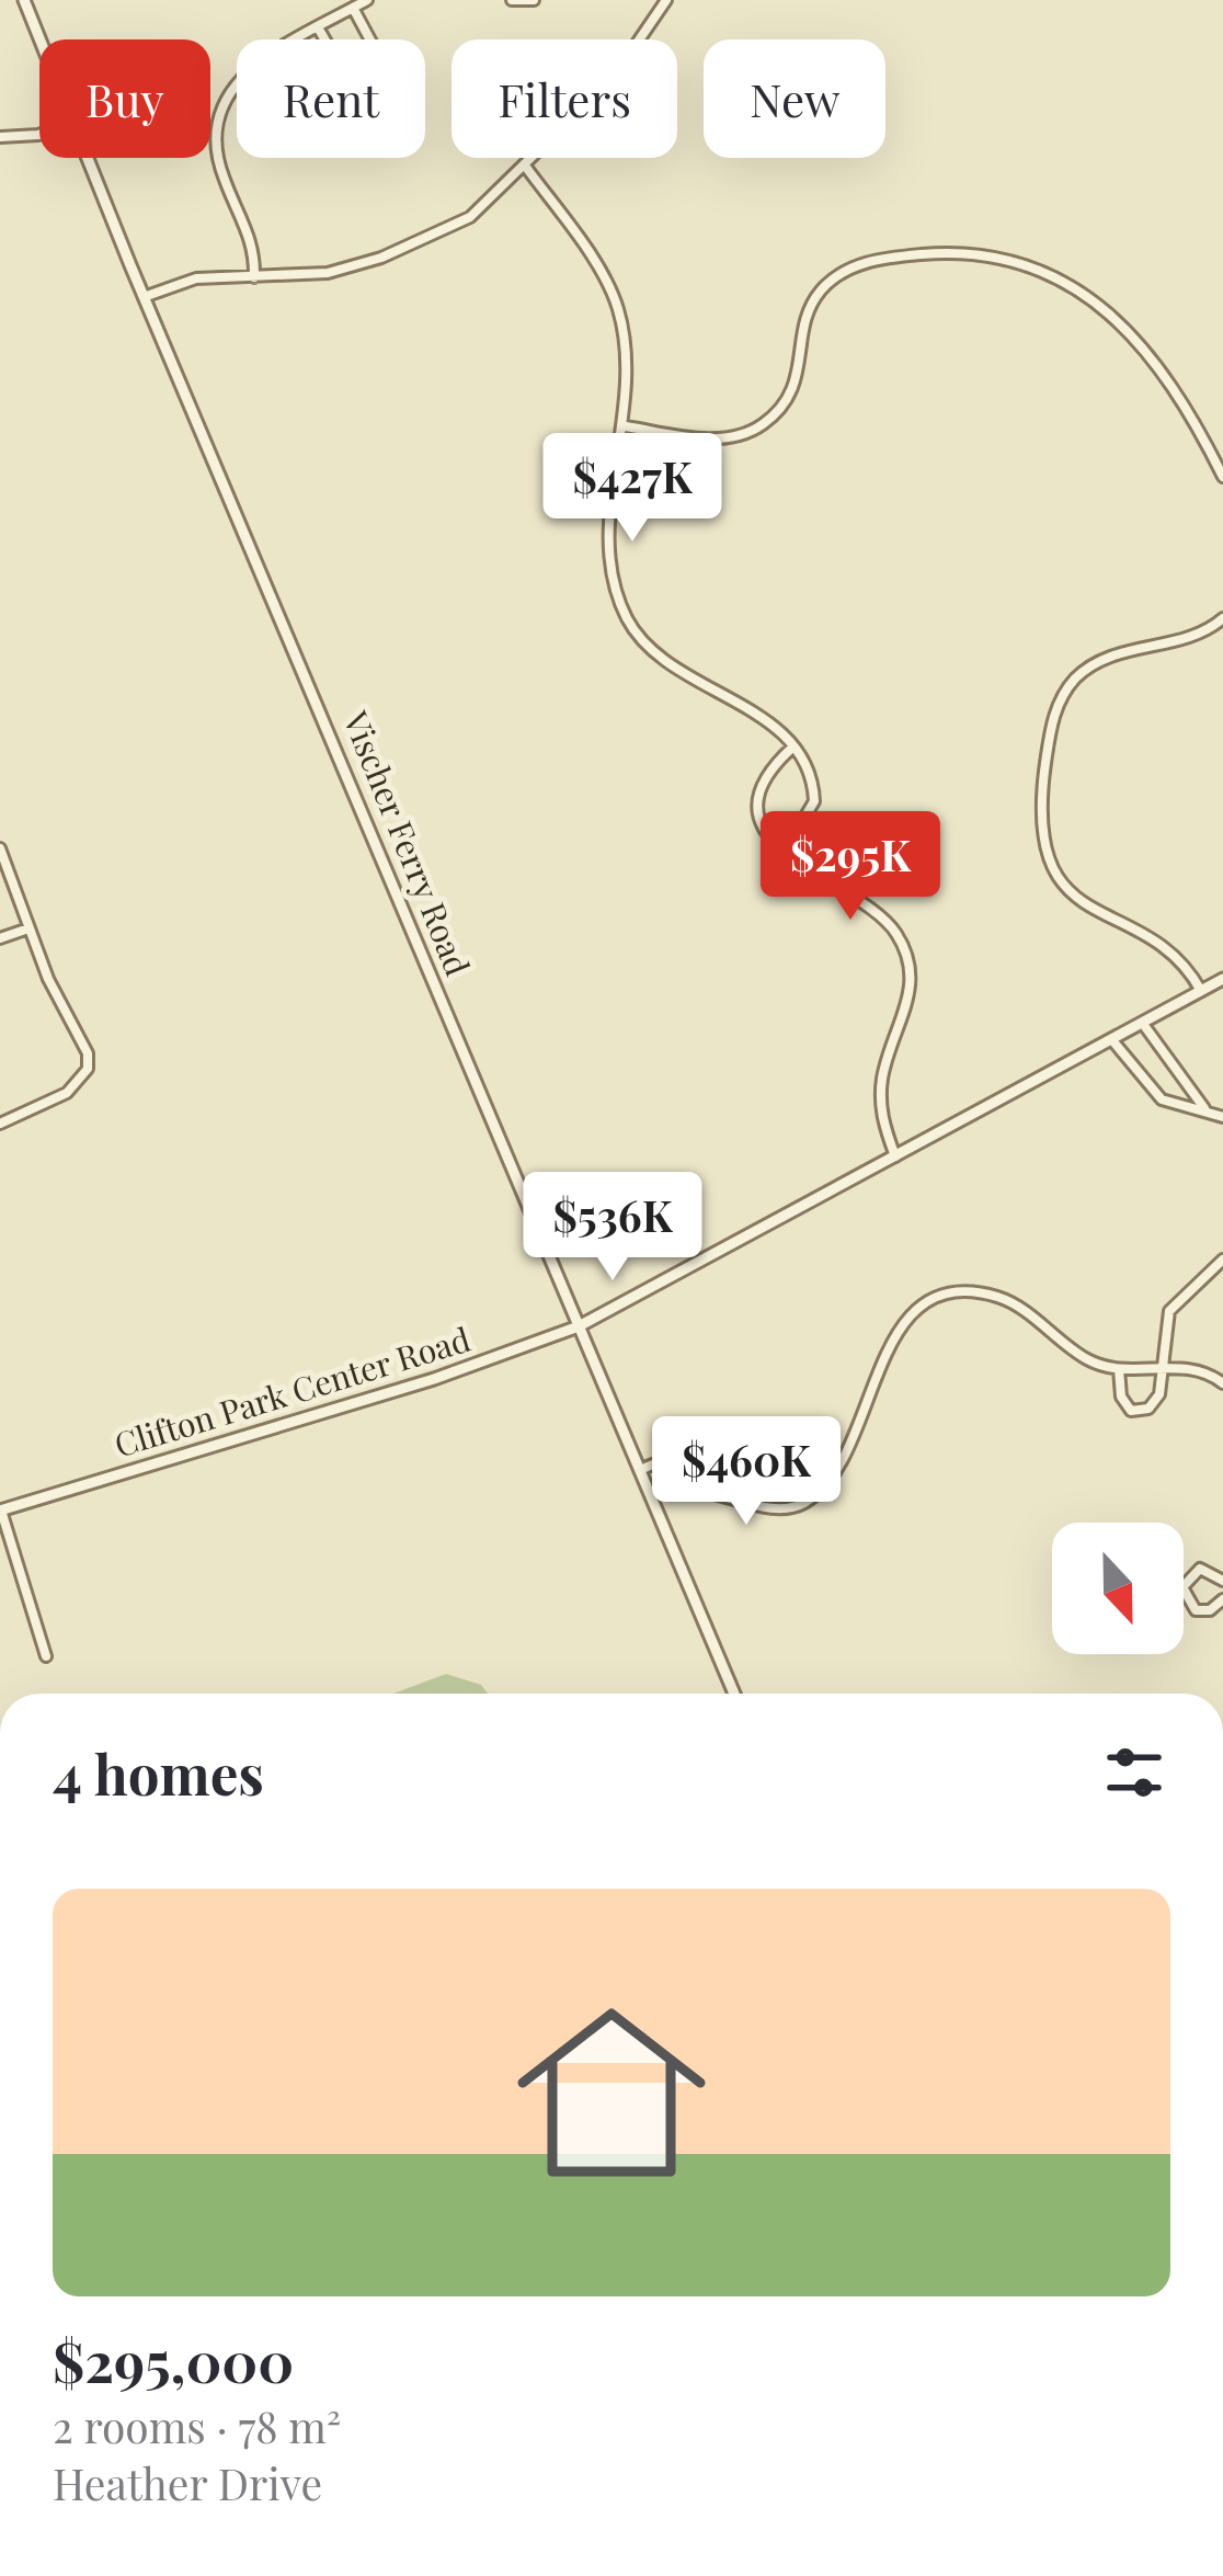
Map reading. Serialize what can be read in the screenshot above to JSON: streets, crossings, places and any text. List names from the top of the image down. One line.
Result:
{"streets":{"street":["Vischer Ferry Road","Clifton Park Center Road"]},"crossings":[["Vischer Ferry Road","Clifton Park Center Road"]],"north":"bottom","page":{"chip":["Buy","Rent","Filters","New"],"price":["$427K","$295K","$536K","$460K"],"heading":"4 homes","list":[{"name":"$295,000","note":"2 rooms · 78 m² · Heather Drive"}]}}
